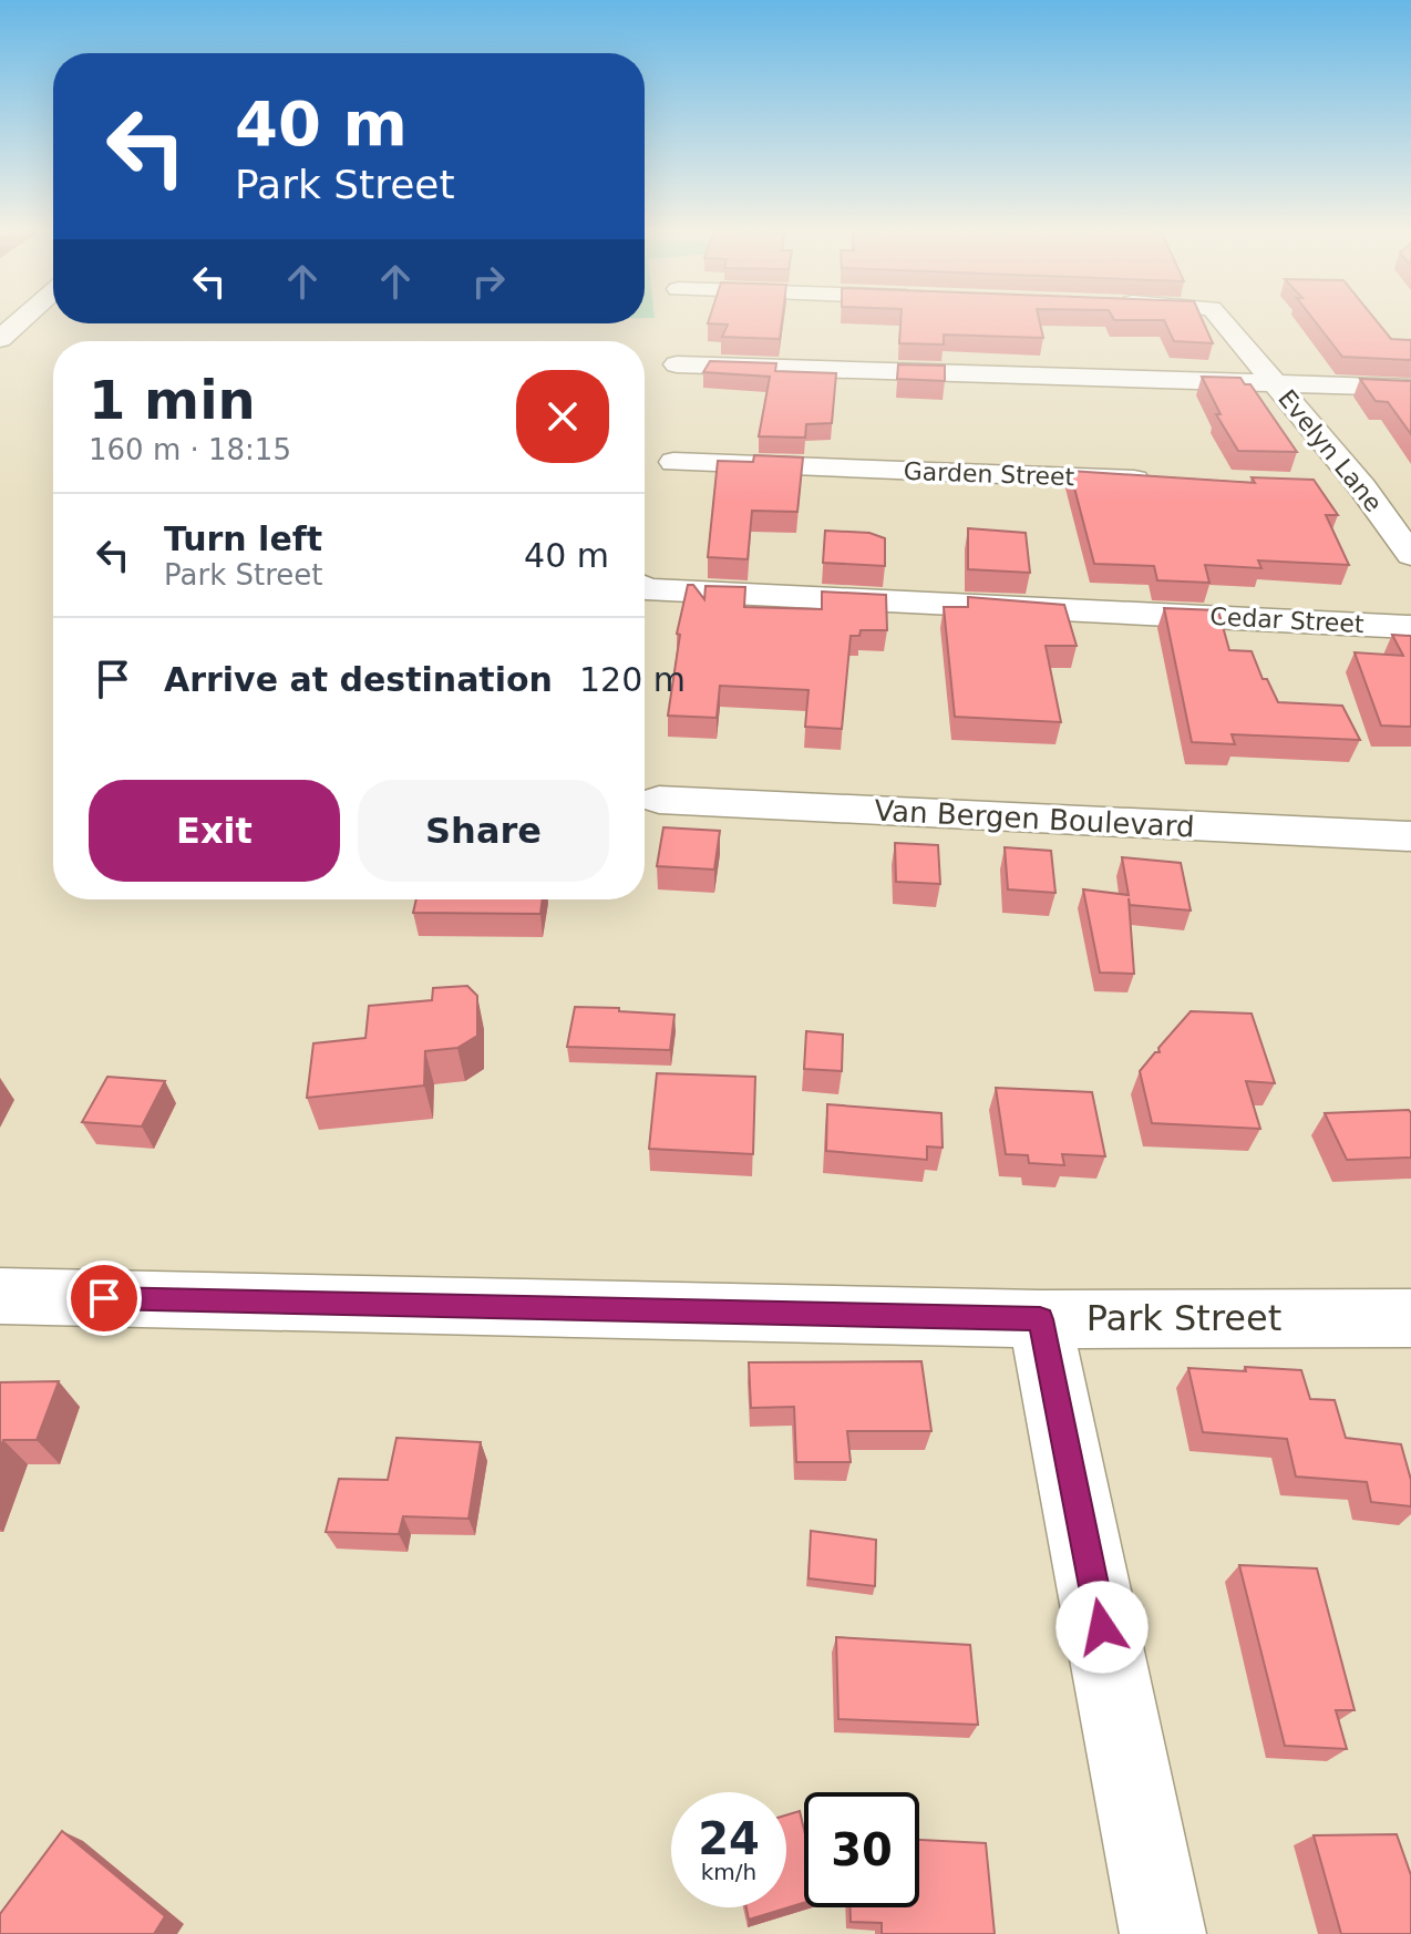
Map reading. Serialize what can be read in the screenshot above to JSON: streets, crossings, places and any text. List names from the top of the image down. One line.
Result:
{"streets":{"street":["Evelyn Lane","Garden Street","Cedar Street","Van Bergen Boulevard","Park Street"]},"page":{"turn":["40 m","Park Street"],"heading":["1 min","160 m · 18:15"],"list":[{"name":"Turn left","note":"Park Street","value":"40 m"},{"name":"Arrive at destination","value":"120 m"}],"buttons":["Exit","Share"],"speed":"24 km/h","limit":"30"}}
